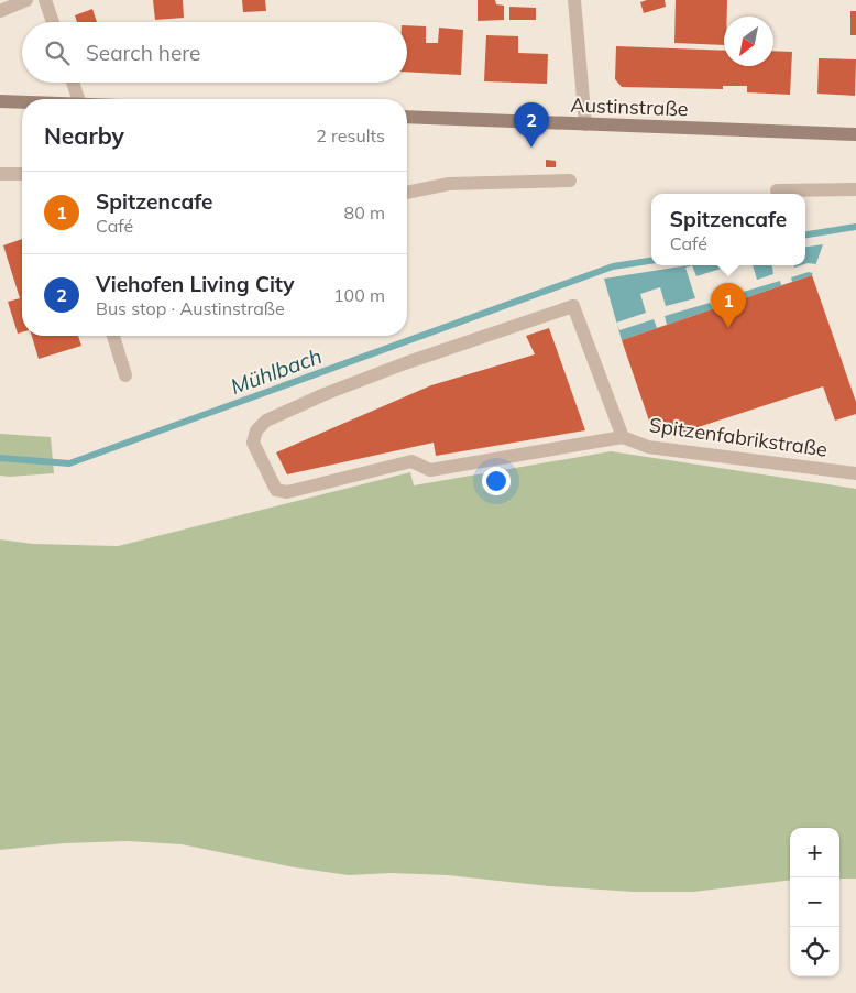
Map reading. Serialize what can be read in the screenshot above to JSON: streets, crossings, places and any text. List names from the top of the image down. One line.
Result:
{"streets":{"main road":["Austinstraße"],"street":["Spitzenfabrikstraße"]},"water":["Mühlbach"],"north":"bottom left","page":{"search":"Search here","heading":["Nearby","2 results"],"pins":["2","1"],"list":[{"mark":"1","name":"Spitzencafe","note":"Café","value":"80 m"},{"mark":"2","name":"Viehofen Living City","note":"Bus stop · Austinstraße","value":"100 m"}],"popup":["Spitzencafe","Café"],"map_buttons":["+","−"]}}
